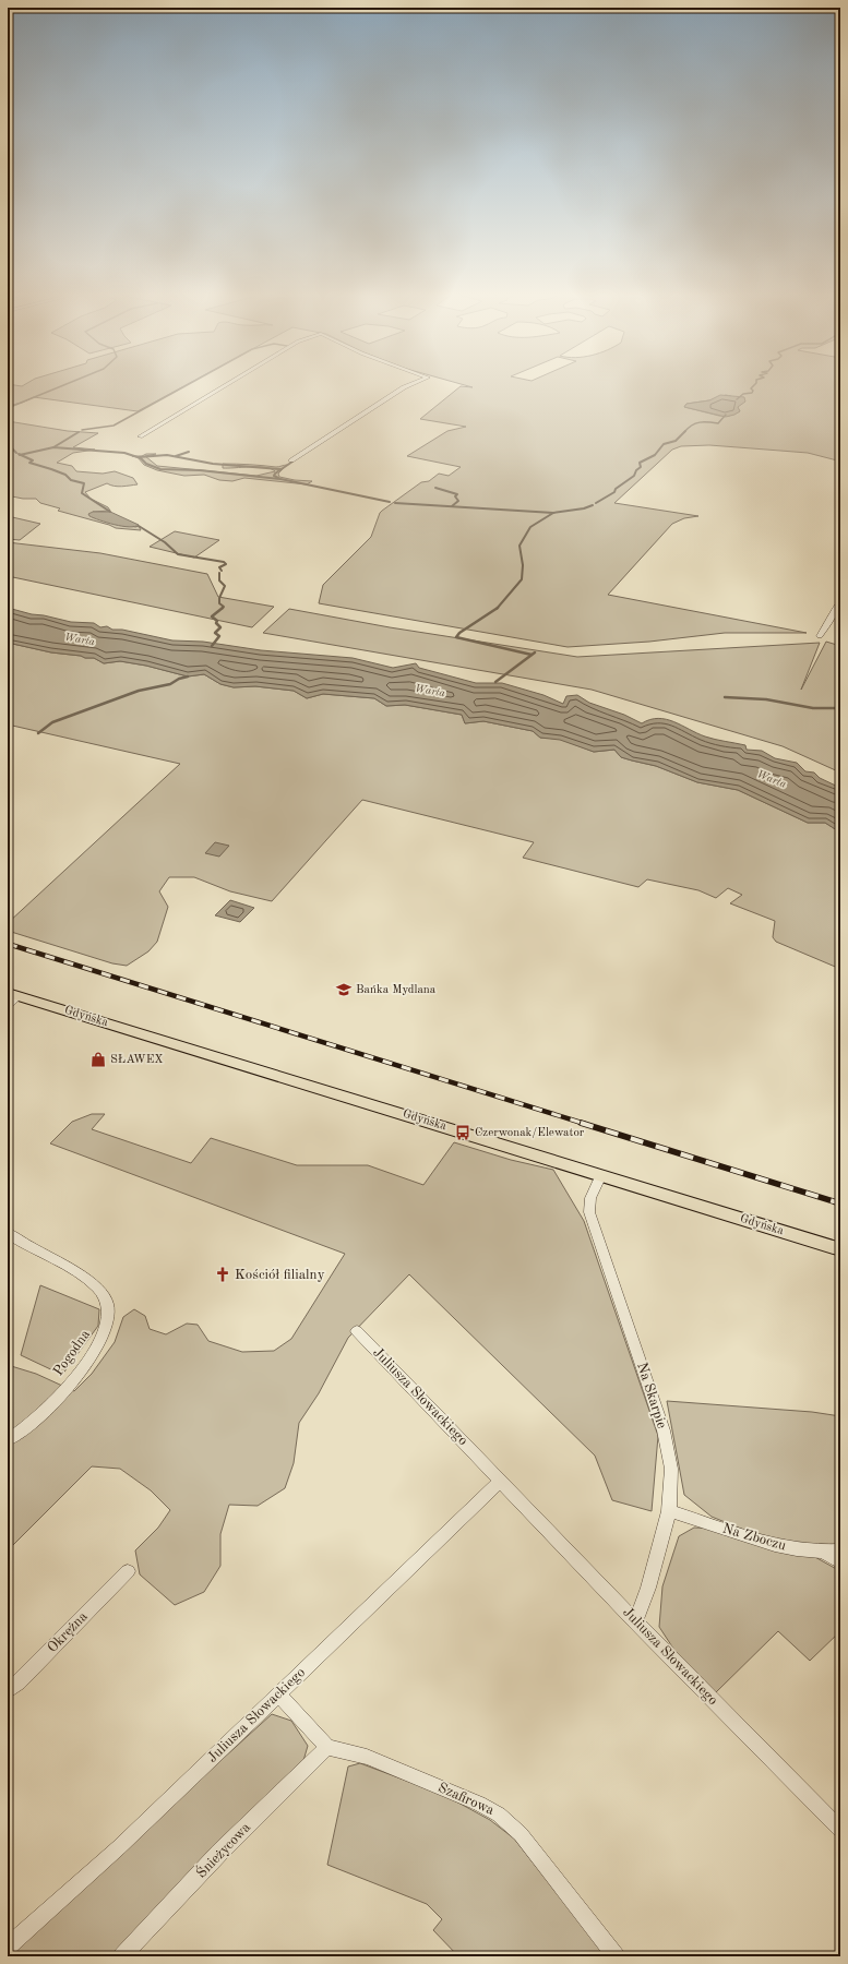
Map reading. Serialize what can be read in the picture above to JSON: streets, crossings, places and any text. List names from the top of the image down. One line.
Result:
{"streets":{"main road":["Gdyńska"],"street":["Pogodna","Na Skarpie","Juliusza Słowackiego","Na Zboczu","Okrężna","Szafirowa","Śnieżycowa"]},"crossings":[["Gdyńska","Na Skarpie"],["Na Skarpie","Juliusza Słowackiego"],["Na Skarpie","Na Zboczu"],["Szafirowa","Śnieżycowa"]],"water":["Warta"],"places":{"school or university":["Bańka Mydlana"],"shop":["SŁAWEX"],"bus stop":["Czerwonak/Elewator"],"church":["Kościół filialny"]}}
